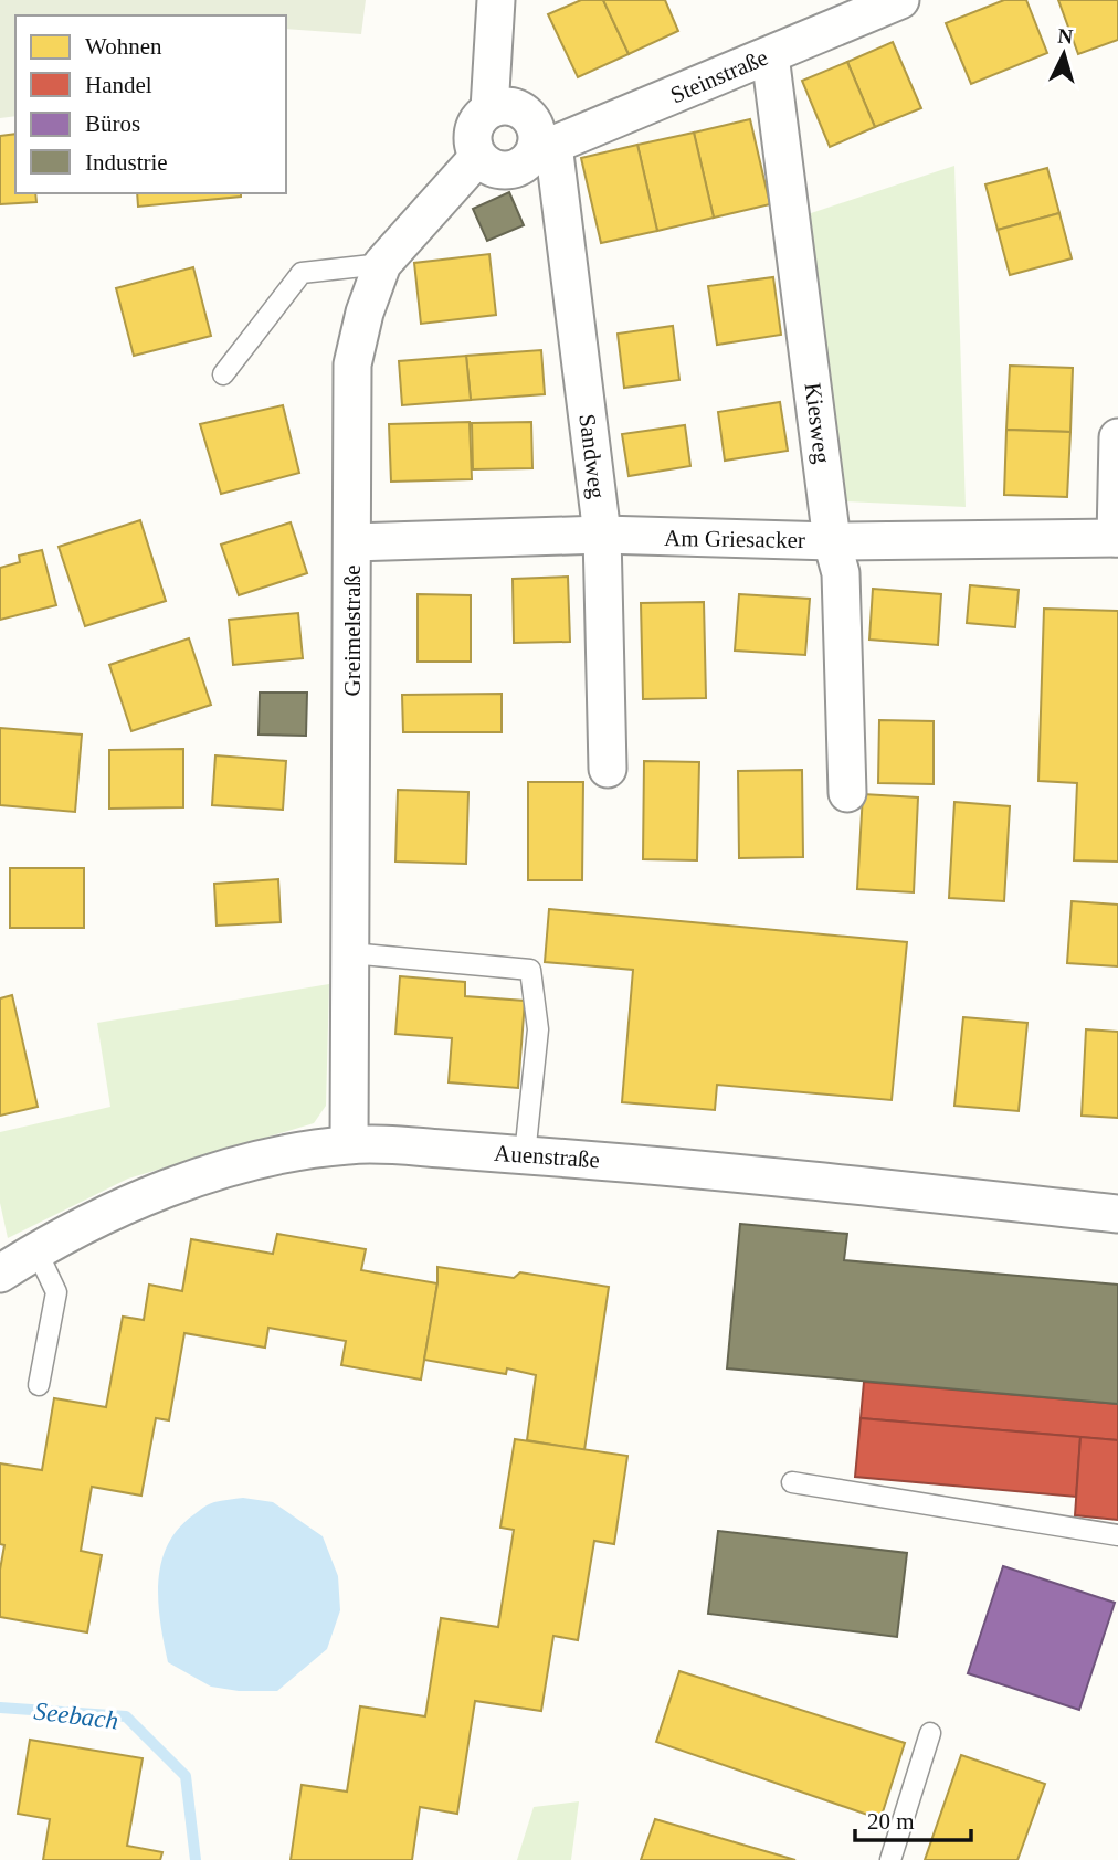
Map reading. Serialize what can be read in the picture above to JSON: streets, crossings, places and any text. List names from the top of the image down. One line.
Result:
{"streets":{"street":["Steinstraße","Kiesweg","Sandweg","Am Griesacker","Greimelstraße","Auenstraße"]},"crossings":[["Steinstraße","Kiesweg"],["Steinstraße","Sandweg"],["Steinstraße","Greimelstraße"],["Kiesweg","Am Griesacker"],["Sandweg","Am Griesacker"],["Sandweg","Greimelstraße"],["Am Griesacker","Greimelstraße"],["Greimelstraße","Auenstraße"]],"water":["Seebach"],"legend":["Wohnen","Handel","Büros","Industrie"],"scale_bar":"20 m","north":"top"}
